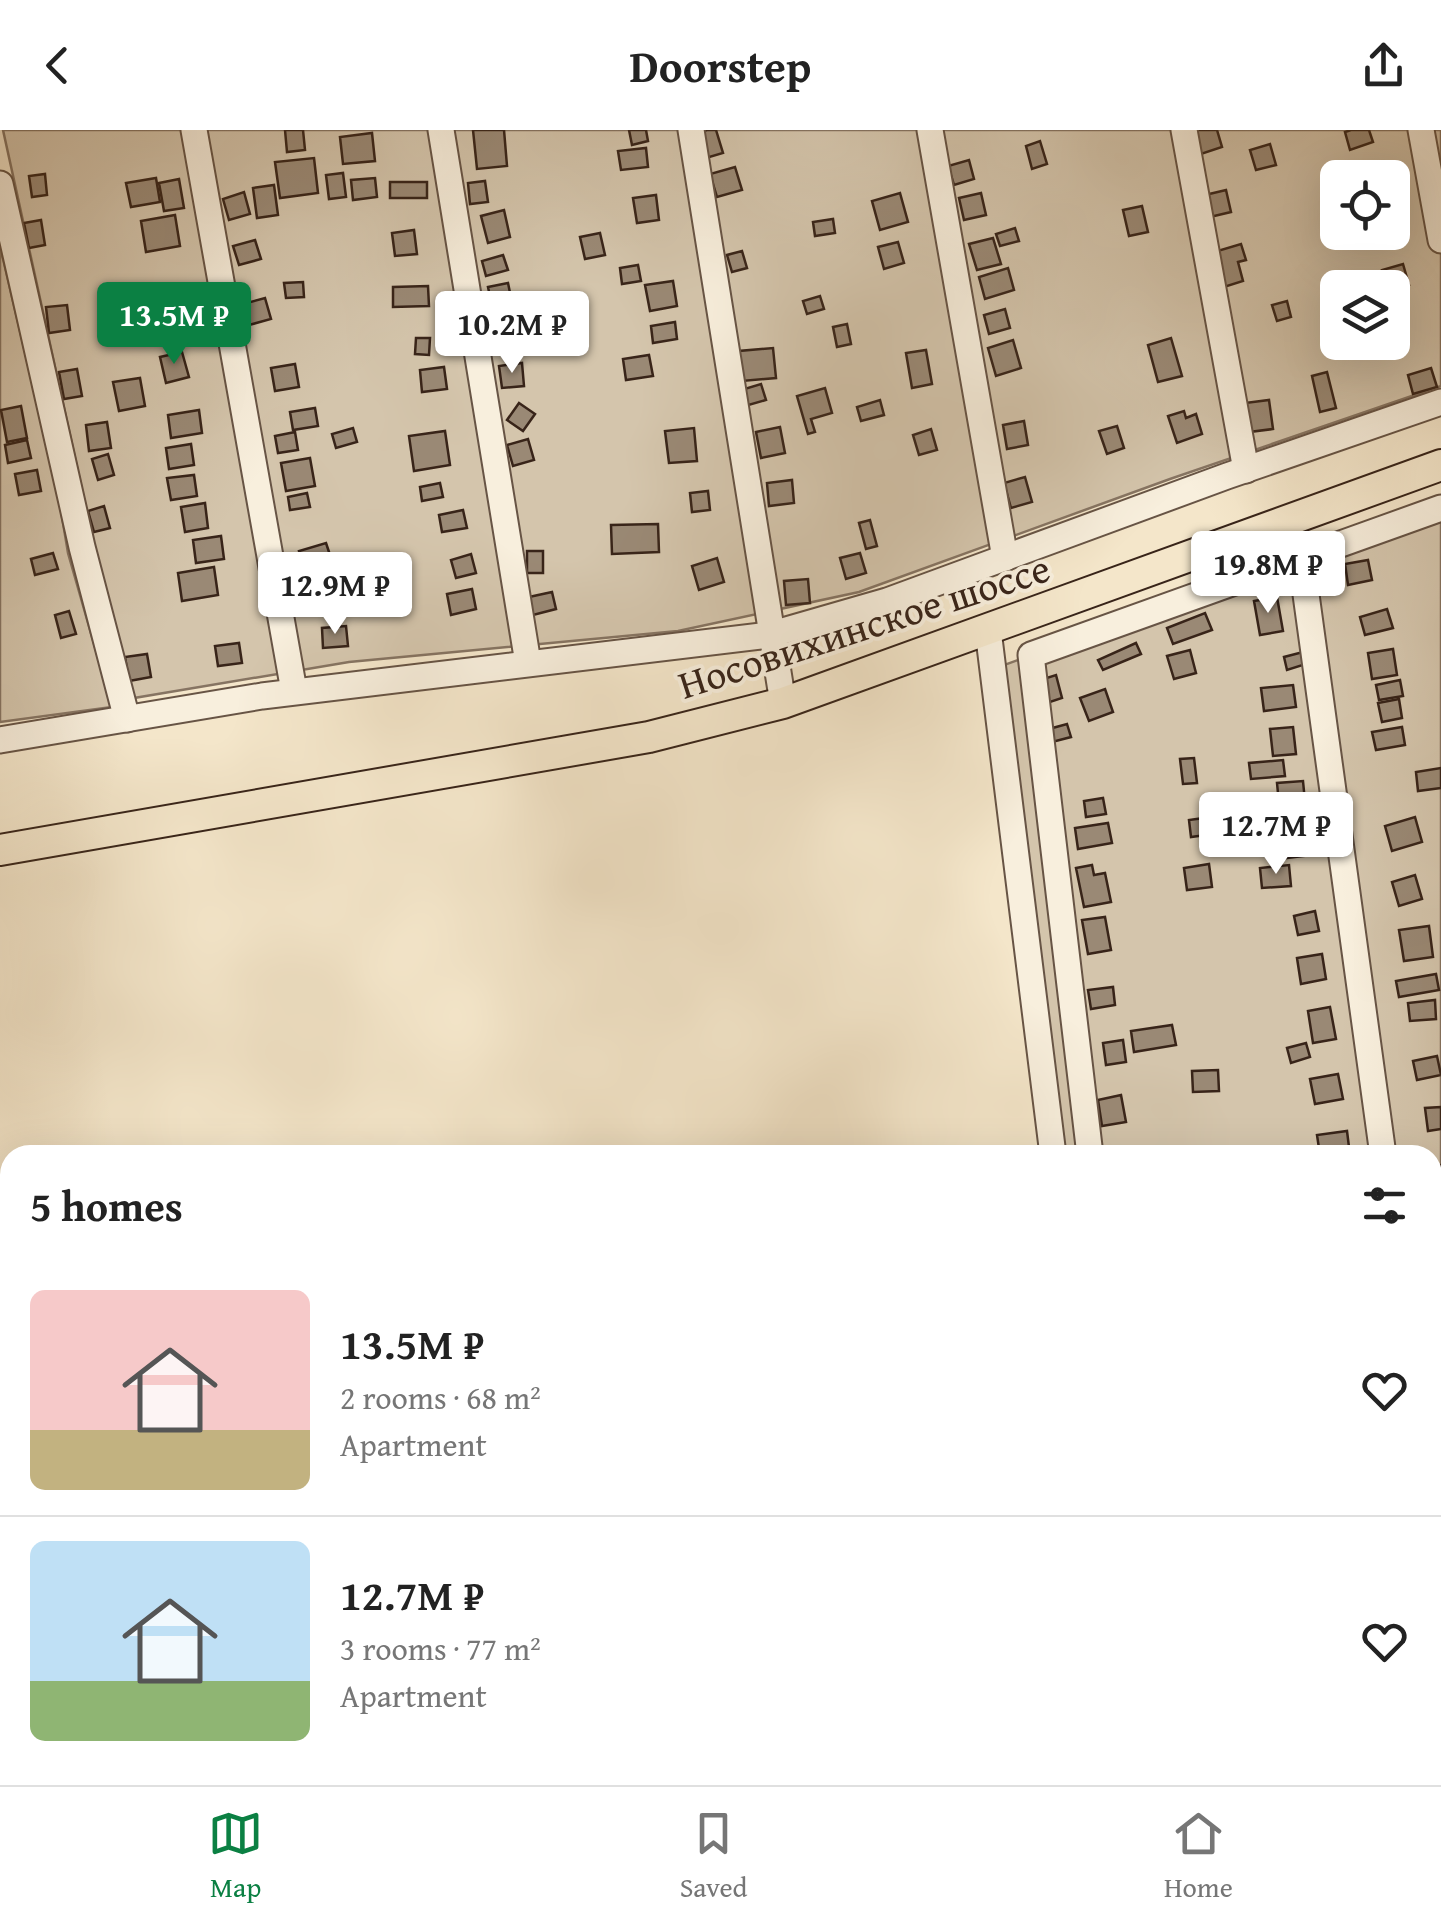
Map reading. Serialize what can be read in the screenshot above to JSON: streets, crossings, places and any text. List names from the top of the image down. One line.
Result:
{"streets":{"main road":["Носовихинское шоссе"]},"page":{"header":"Doorstep","price":["13.5M ₽","10.2M ₽","19.8M ₽","12.9M ₽","12.7M ₽"],"heading":"5 homes","list":[{"name":"13.5M ₽","note":"2 rooms · 68 m² · Apartment"},{"name":"12.7M ₽","note":"3 rooms · 77 m² · Apartment"}],"tabs":["Map","Saved","Home"]}}
